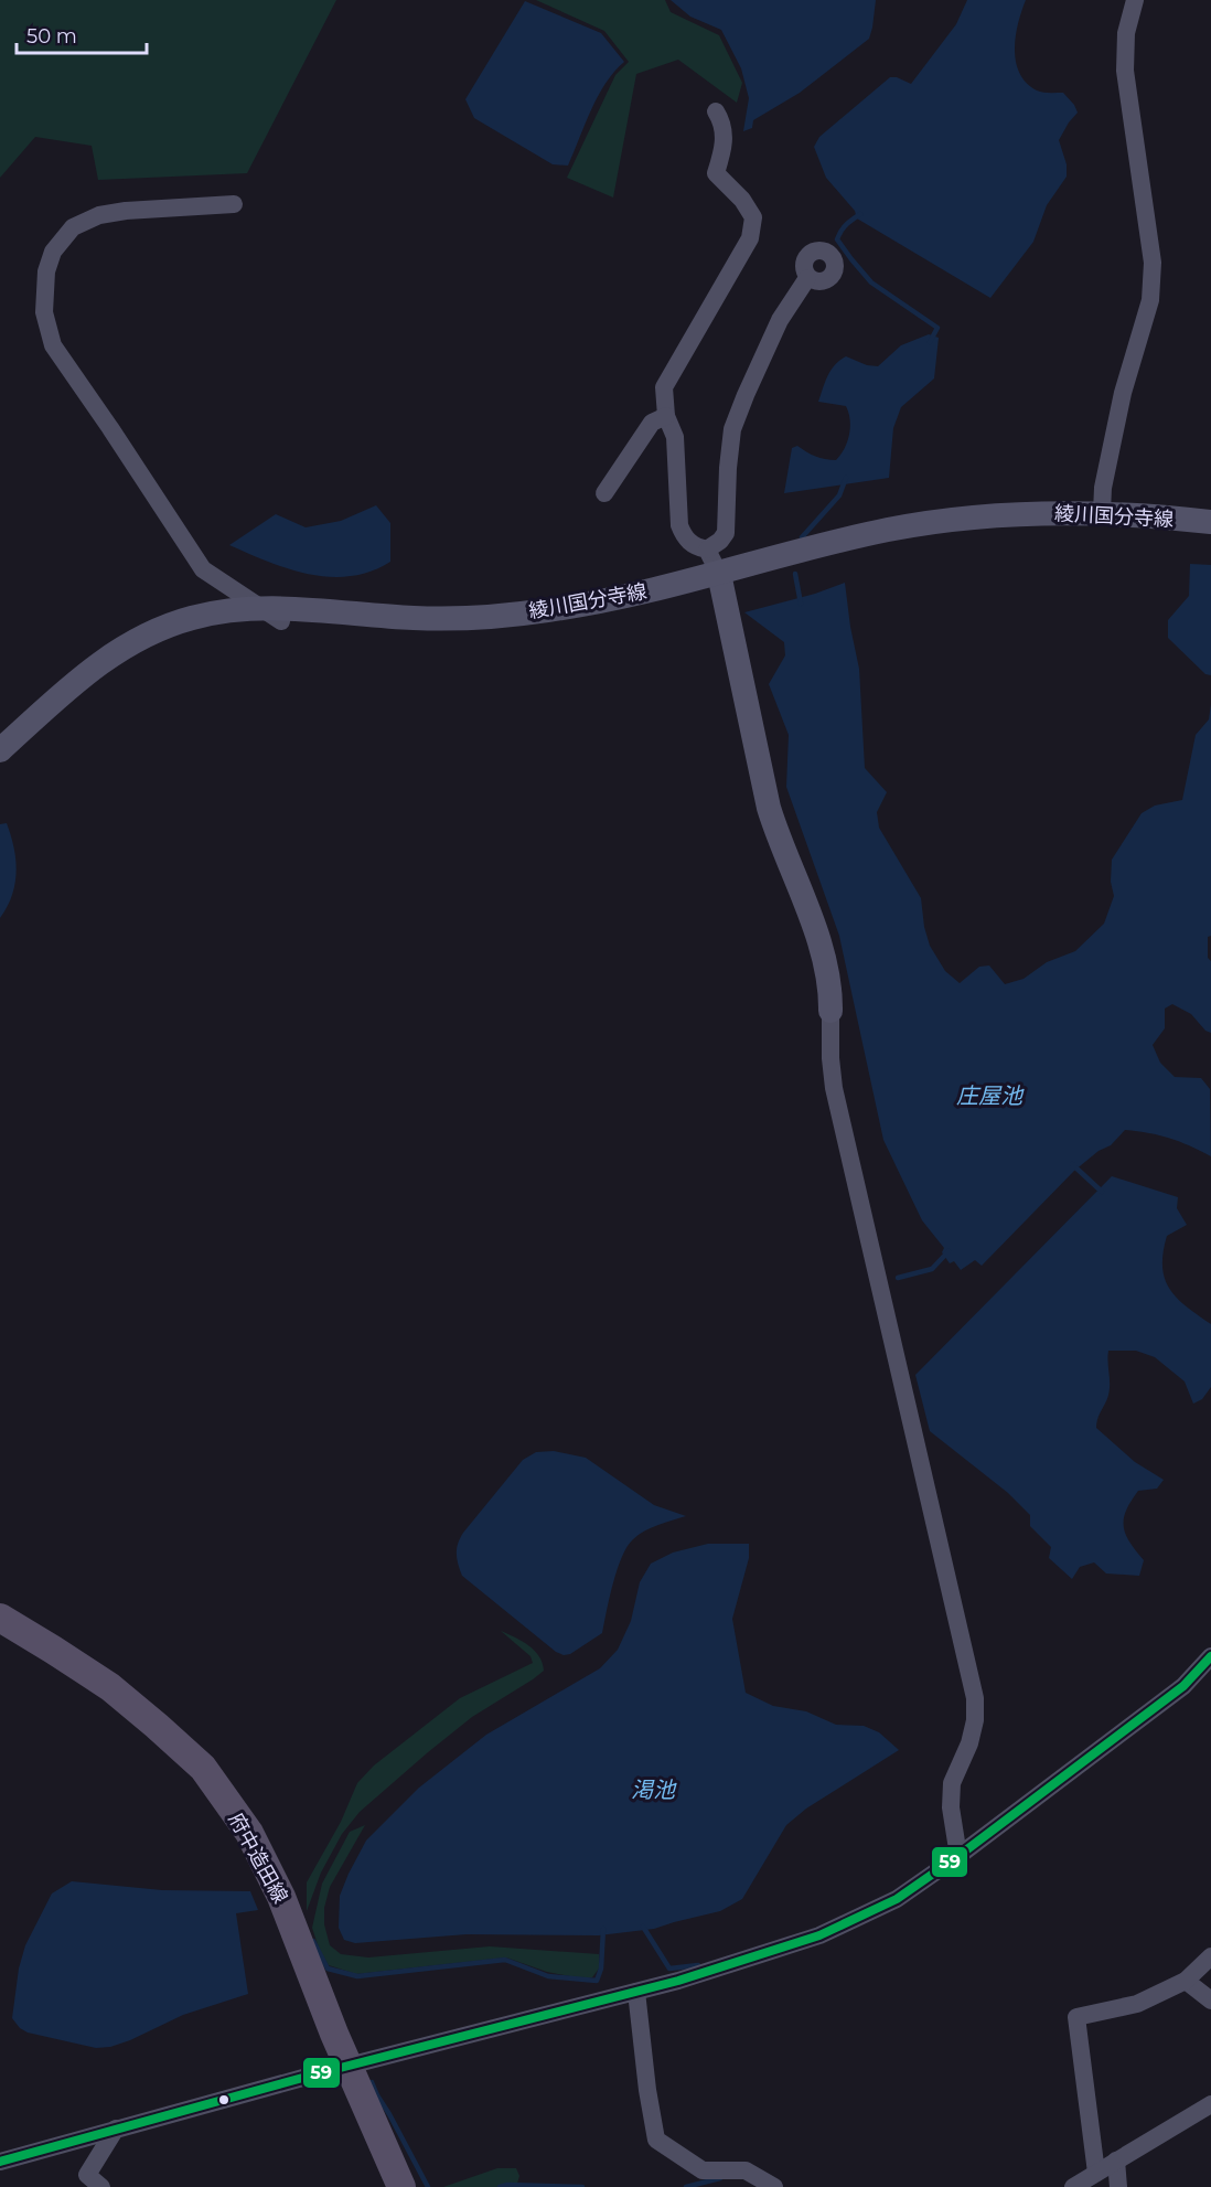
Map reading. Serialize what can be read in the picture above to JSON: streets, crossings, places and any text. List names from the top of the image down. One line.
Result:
{"streets":{"main road":["綾川国分寺線","府中造田線"]},"water":["庄屋池","渇池"],"lines":["transit line 59"],"scale_bar":"50 m"}
